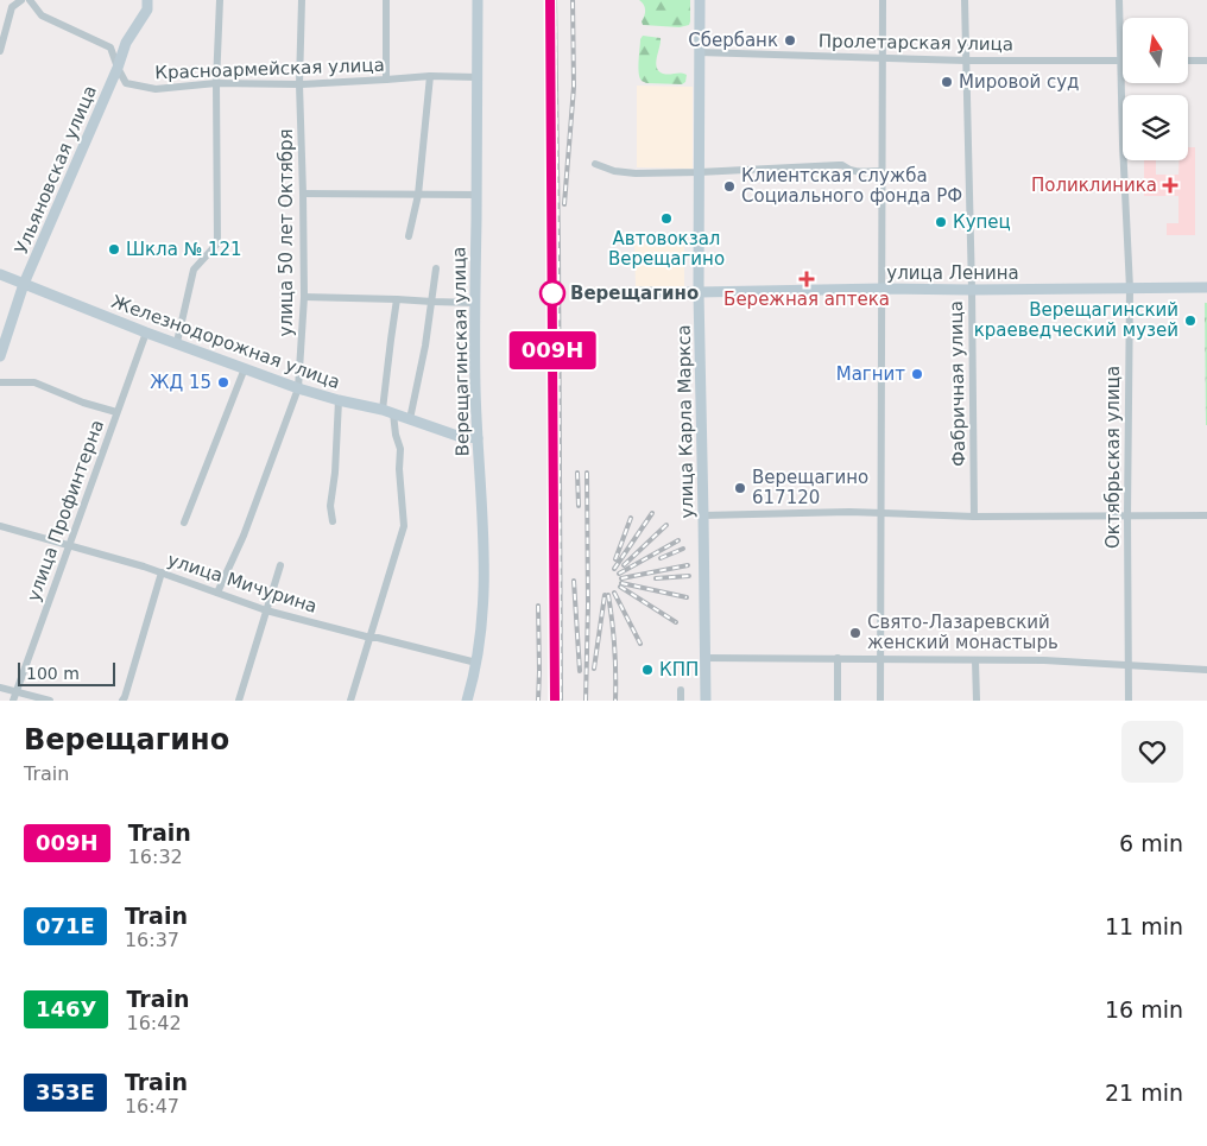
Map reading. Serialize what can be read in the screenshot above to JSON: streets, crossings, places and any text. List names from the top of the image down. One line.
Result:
{"streets":{"street":["Пролетарская улица","Красноармейская улица","Ульяновская улица","улица 50 лет Октября","улица Ленина","Железнодорожная улица","Верещагинская улица","Фабричная улица","улица Карла Маркса","Октябрьская улица","улица Профинтерна","улица Мичурина"]},"crossings":[["Пролетарская улица","Фабричная улица"],["Пролетарская улица","улица Карла Маркса"],["Пролетарская улица","Октябрьская улица"],["Красноармейская улица","Ульяновская улица"],["Красноармейская улица","улица 50 лет Октября"],["Красноармейская улица","Верещагинская улица"],["Ульяновская улица","Железнодорожная улица"],["улица 50 лет Октября","Железнодорожная улица"],["улица 50 лет Октября","улица Мичурина"],["улица Ленина","Фабричная улица"],["улица Ленина","улица Карла Маркса"],["улица Ленина","Октябрьская улица"],["Железнодорожная улица","Верещагинская улица"],["Железнодорожная улица","улица Профинтерна"],["Верещагинская улица","улица Мичурина"],["улица Профинтерна","улица Мичурина"]],"places":{"other":["Сбербанк","Мировой суд","Клиентская служба Социального фонда РФ","Автовокзал Верещагино","Купец","Шкла № 121","Верещагино","Верещагинский краеведческий музей","Магнит","ЖД 15","Верещагино 617120","Свято-Лазаревский женский монастырь","КПП"],"health":["Поликлиника","Бережная аптека"]},"scale_bar":"100 m","north":"top","page":{"on_map":"009Н","scale":"100 m","heading":["Верещагино","Train"],"list":[{"mark":"009Н","name":"Train","note":"16:32","value":"6 min"},{"mark":"071Е","name":"Train","note":"16:37","value":"11 min"},{"mark":"146У","name":"Train","note":"16:42","value":"16 min"},{"mark":"353Е","name":"Train","note":"16:47","value":"21 min"}]}}
